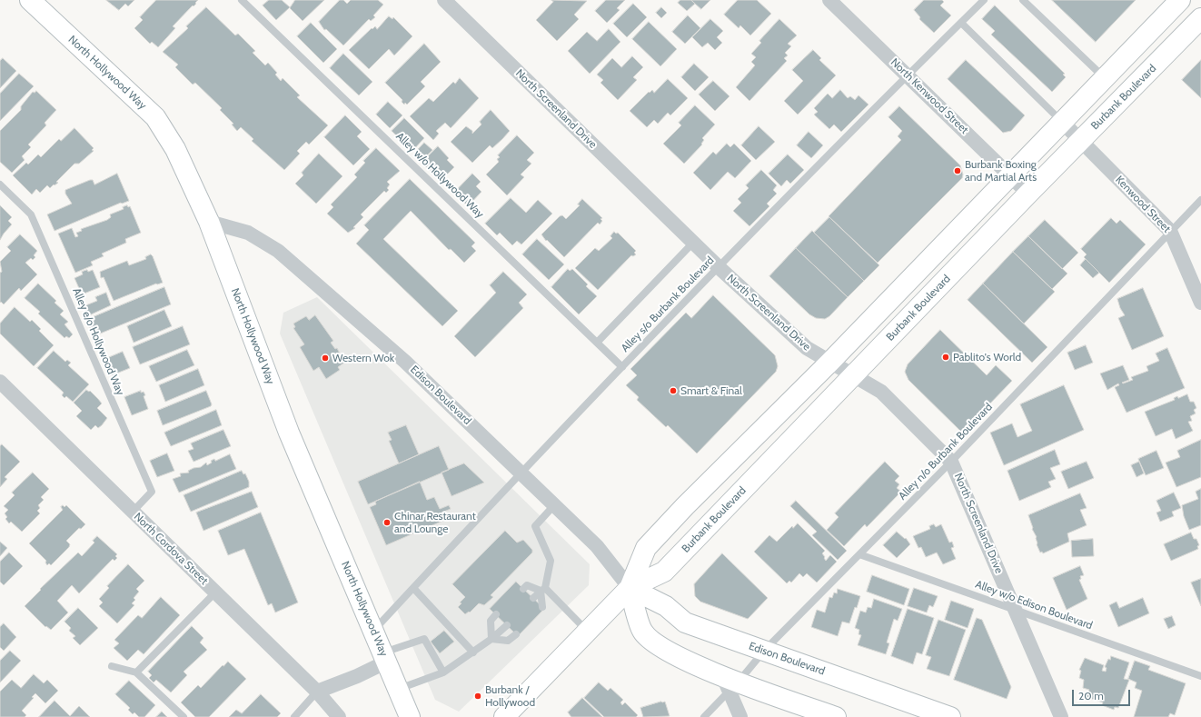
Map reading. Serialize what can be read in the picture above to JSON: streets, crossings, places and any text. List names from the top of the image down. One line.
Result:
{"streets":{"main road":["North Hollywood Way","Burbank Boulevard","Edison Boulevard"],"street":["North Kenwood Street","North Screenland Drive","Kenwood Street","North Cordova Street"],"lane":["Alley w/o Hollywood Way","Alley s/o Burbank Boulevard","Alley e/o Hollywood Way","Alley n/o Burbank Boulevard","Alley w/o Edison Boulevard"]},"crossings":[["North Hollywood Way","Alley s/o Burbank Boulevard"],["North Hollywood Way","Edison Boulevard"],["North Kenwood Street","Burbank Boulevard"],["North Kenwood Street","Alley s/o Burbank Boulevard"],["Burbank Boulevard","North Screenland Drive"],["Burbank Boulevard","Kenwood Street"],["Burbank Boulevard","Edison Boulevard"],["North Screenland Drive","Alley s/o Burbank Boulevard"],["North Screenland Drive","Alley n/o Burbank Boulevard"],["North Screenland Drive","Alley w/o Edison Boulevard"],["Alley w/o Hollywood Way","Alley s/o Burbank Boulevard"],["Kenwood Street","Alley n/o Burbank Boulevard"],["Alley s/o Burbank Boulevard","Edison Boulevard"],["Alley e/o Hollywood Way","North Cordova Street"],["Edison Boulevard","Alley n/o Burbank Boulevard"],["Alley n/o Burbank Boulevard","Alley w/o Edison Boulevard"]],"places":["Burbank Boxing and Martial Arts","Pablito's World","Western Wok","Smart & Final","Chinar Restaurant and Lounge","Burbank / Hollywood"],"scale_bar":"20 m"}
